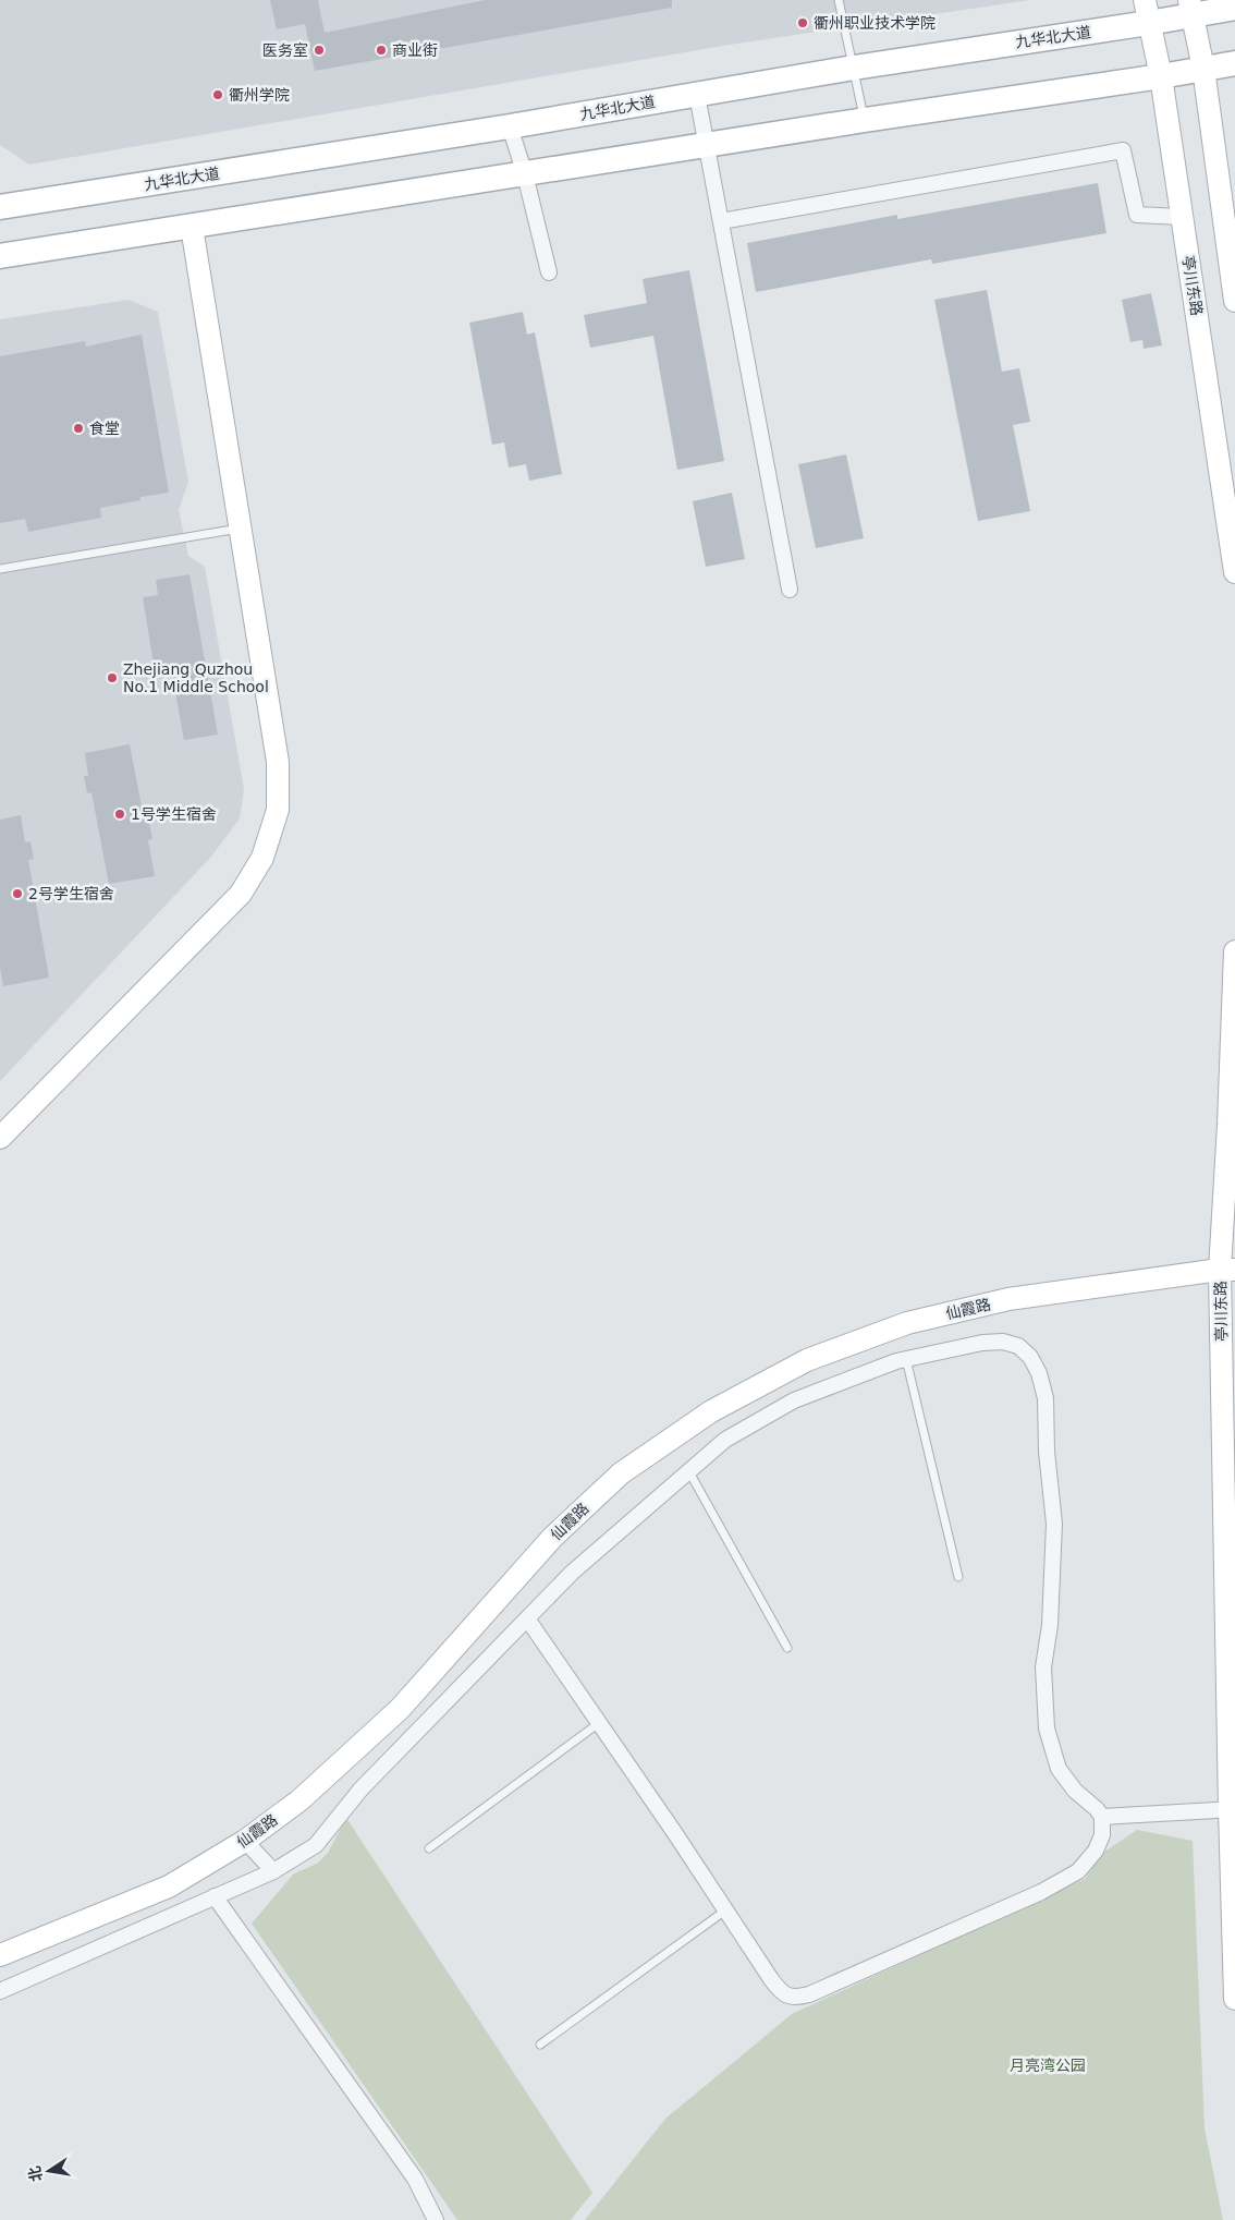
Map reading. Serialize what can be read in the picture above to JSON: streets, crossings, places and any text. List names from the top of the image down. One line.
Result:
{"streets":{"main road":["九华北大道"],"street":["亭川东路","仙霞路"]},"crossings":[["九华北大道","亭川东路"],["亭川东路","仙霞路"]],"parks":["月亮湾公园"],"places":["衢州职业技术学院","医务室","商业街","衢州学院","食堂","Zhejiang Quzhou No.1 Middle School","1号学生宿舍","2号学生宿舍"],"north":"left"}
